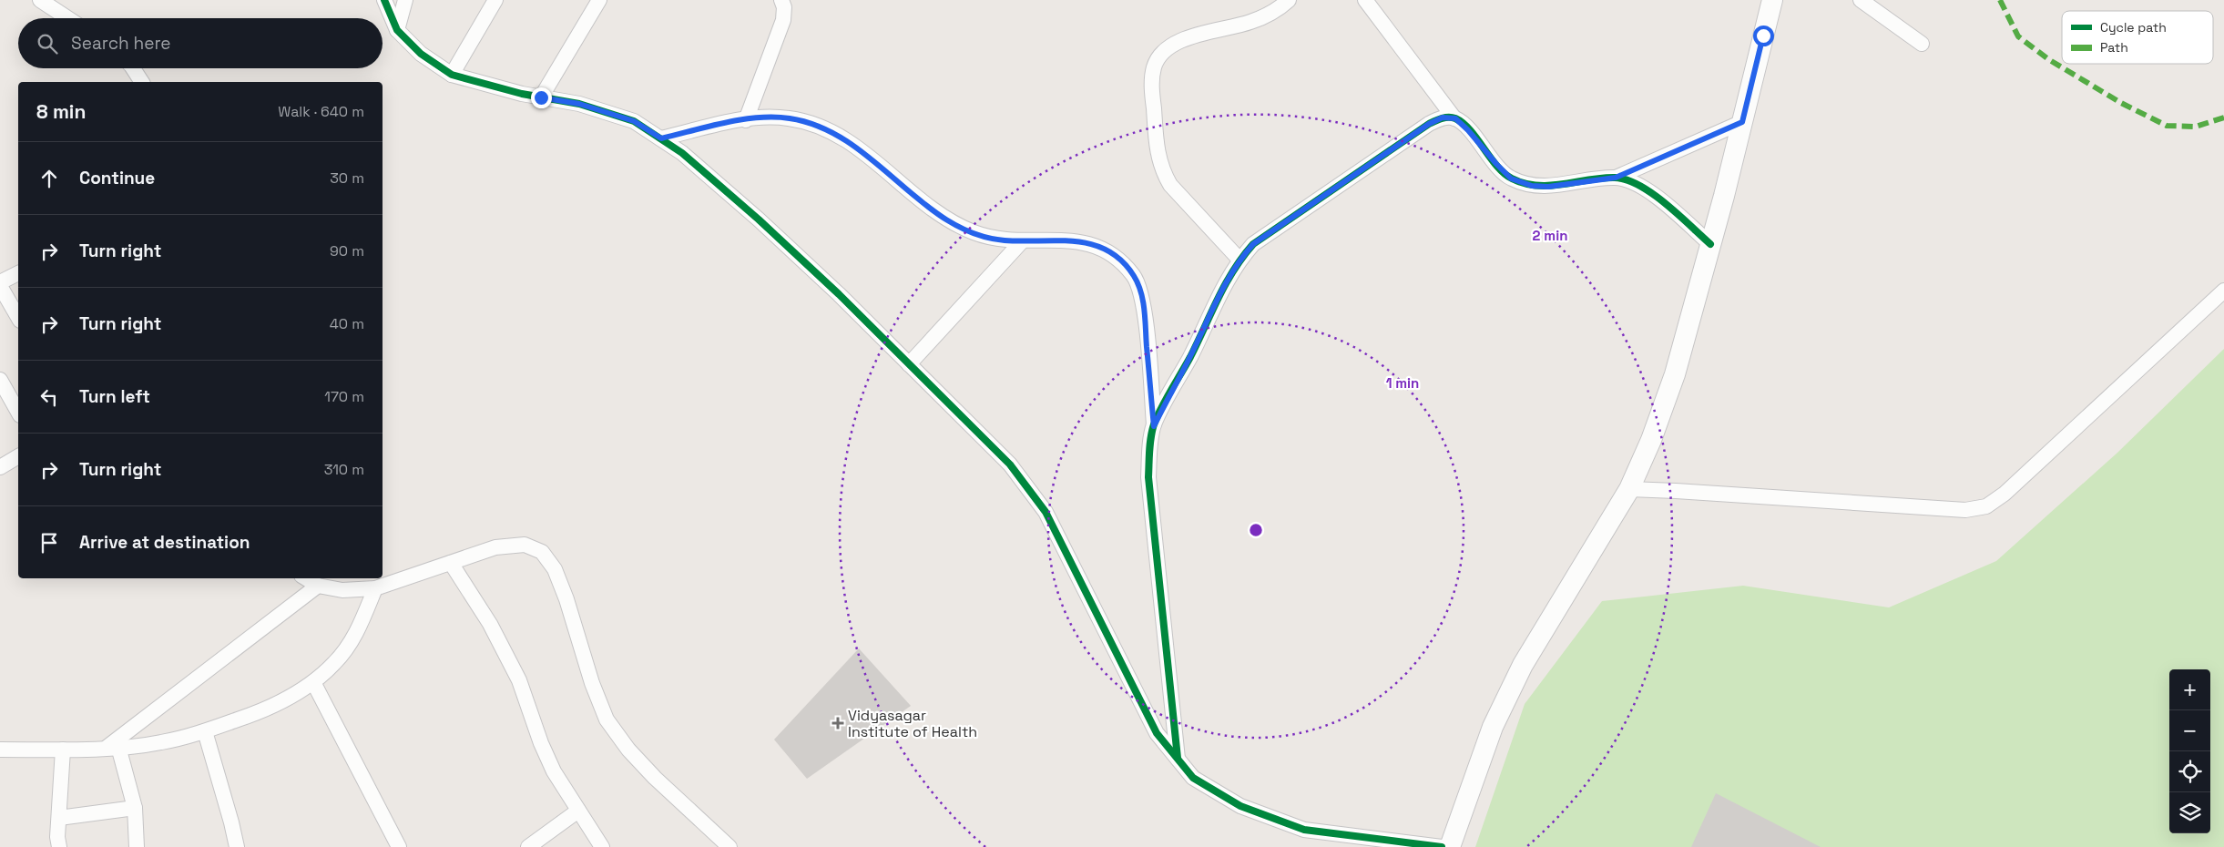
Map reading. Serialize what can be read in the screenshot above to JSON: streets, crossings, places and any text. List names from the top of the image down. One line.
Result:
{"places":{"health":["Vidyasagar Institute of Health"]},"legend":["Cycle path","Path"],"page":{"search":"Search here","heading":["8 min","Walk · 640 m"],"list":[["Continue","30 m"],["Turn right","90 m"],["Turn right","40 m"],["Turn left","170 m"],["Turn right","310 m"],"Arrive at destination"],"map_buttons":["+","−"]},"rings":["2 min","1 min"]}
